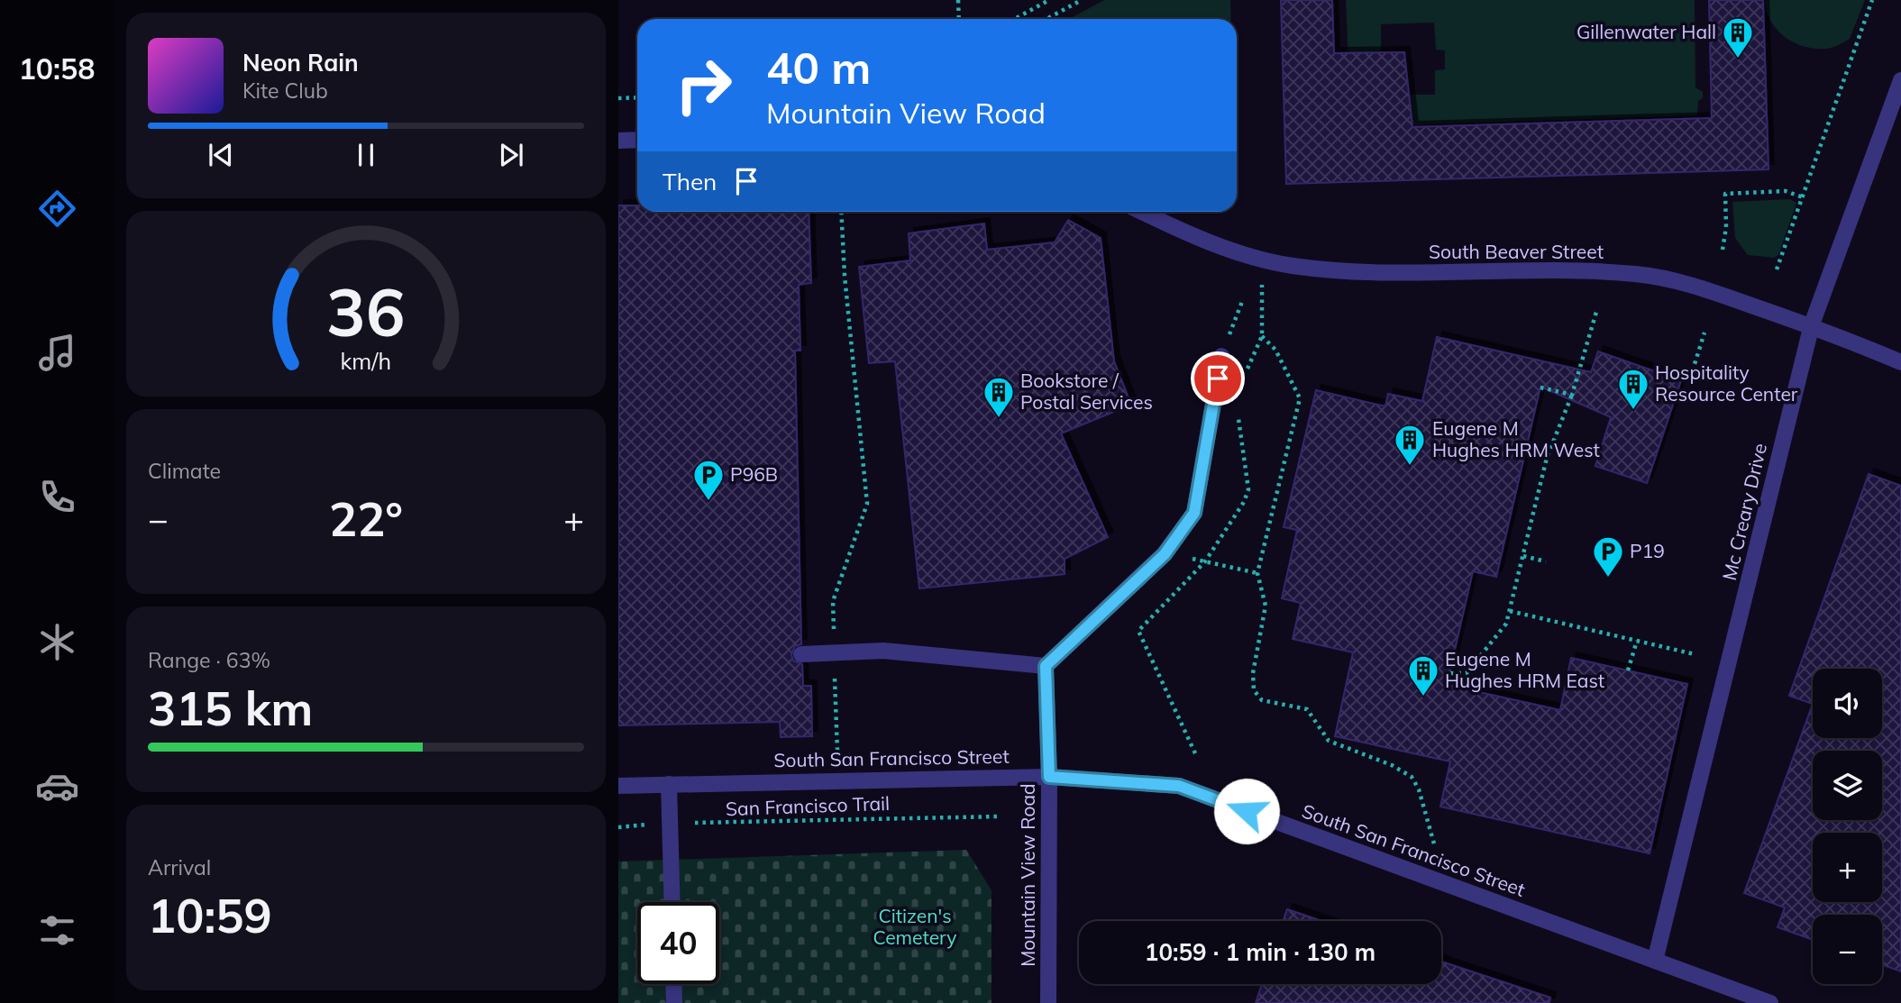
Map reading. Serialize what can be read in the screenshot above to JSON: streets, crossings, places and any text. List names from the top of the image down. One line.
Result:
{"streets":{"street":["South Beaver Street","Mc Creary Drive","South San Francisco Street","Mountain View Road"],"path":["San Francisco Trail"]},"crossings":[["South Beaver Street","Mc Creary Drive"],["Mc Creary Drive","South San Francisco Street"],["South San Francisco Street","Mountain View Road"]],"parks":["Citizen's Cemetery"],"places":{"building":["Gillenwater Hall","Hospitality Resource Center","Bookstore / Postal Services","Eugene M Hughes HRM West","Eugene M Hughes HRM East"],"parking":["P96B","P19"]},"page":{"tabs":"10:58","turn":["40 m","Mountain View Road"],"song":["Neon Rain","Kite Club"],"then":"Then","tile":["Climate",["Range · 63%","315 km"],["Arrival","10:59"]],"heat":["−","22°","+"],"map_buttons":["+","−"],"limit":"40","trip":"10:59 · 1 min · 130 m","gauge":["36","km/h"]}}
